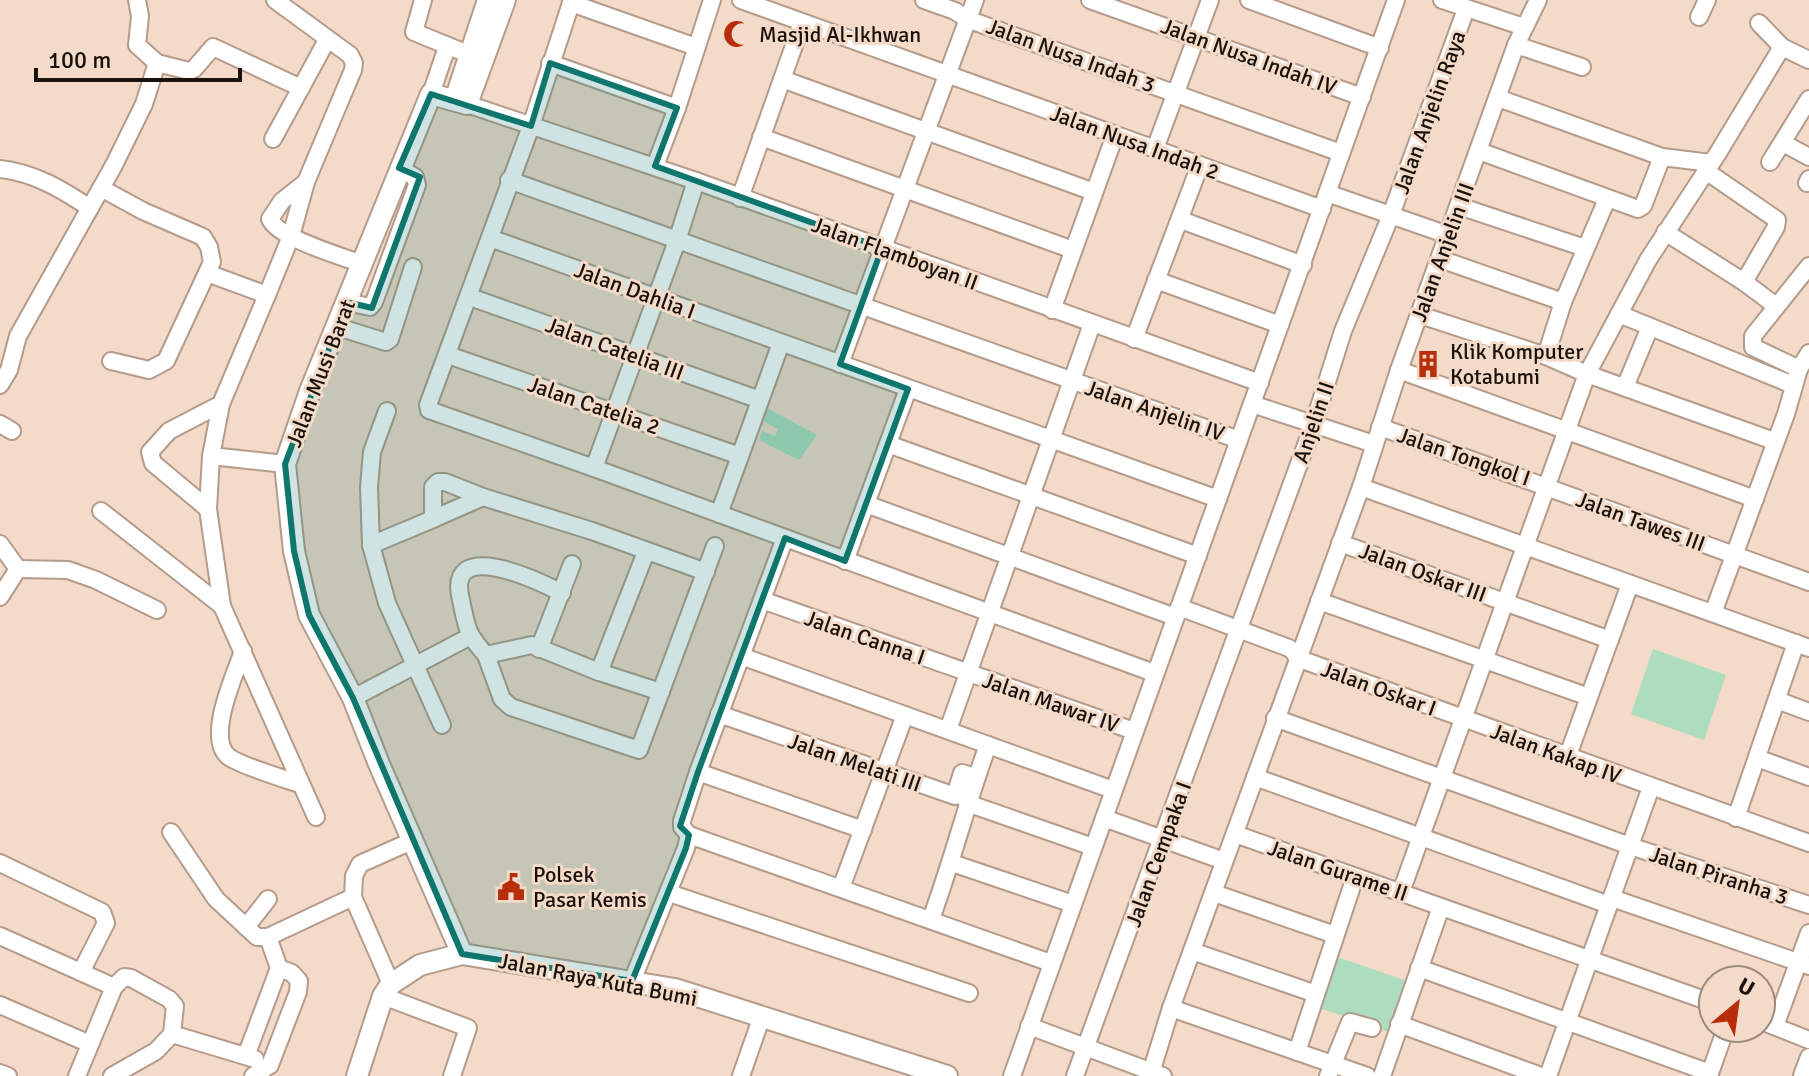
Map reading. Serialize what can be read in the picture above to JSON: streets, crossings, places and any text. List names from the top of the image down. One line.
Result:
{"streets":{"street":["Jalan Nusa Indah 3","Jalan Nusa Indah IV","Jalan Anjelin Raya","Jalan Nusa Indah 2","Jalan Anjelin III","Jalan Flamboyan II","Jalan Dahlia I","Jalan Catelia III","Jalan Musi Barat","Jalan Catelia 2","Jalan Anjelin IV","Anjelin II","Jalan Tongkol I","Jalan Tawes III","Jalan Oskar III","Jalan Canna I","Jalan Oskar I","Jalan Mawar IV","Jalan Kakap IV","Jalan Melati III","Jalan Cempaka I","Jalan Gurame II","Jalan Piranha 3","Jalan Raya Kuta Bumi"]},"crossings":[["Jalan Anjelin Raya","Jalan Nusa Indah 2"],["Jalan Anjelin Raya","Anjelin II"],["Jalan Nusa Indah 2","Jalan Anjelin III"],["Jalan Nusa Indah 2","Anjelin II"],["Jalan Anjelin III","Jalan Tongkol I"],["Jalan Anjelin III","Jalan Oskar III"],["Jalan Anjelin III","Jalan Oskar I"],["Jalan Anjelin III","Jalan Gurame II"],["Jalan Anjelin III","Jalan Piranha 3"],["Jalan Musi Barat","Jalan Raya Kuta Bumi"],["Anjelin II","Jalan Oskar I"],["Anjelin II","Jalan Cempaka I"],["Jalan Tongkol I","Jalan Tawes III"],["Jalan Canna I","Jalan Mawar IV"],["Jalan Oskar I","Jalan Kakap IV"],["Jalan Oskar I","Jalan Cempaka I"]],"places":{"mosque":["Masjid Al-Ikhwan"],"building":["Klik Komputer Kotabumi"],"public building":["Polsek Pasar Kemis"]},"scale_bar":"100 m","north":"top right"}
